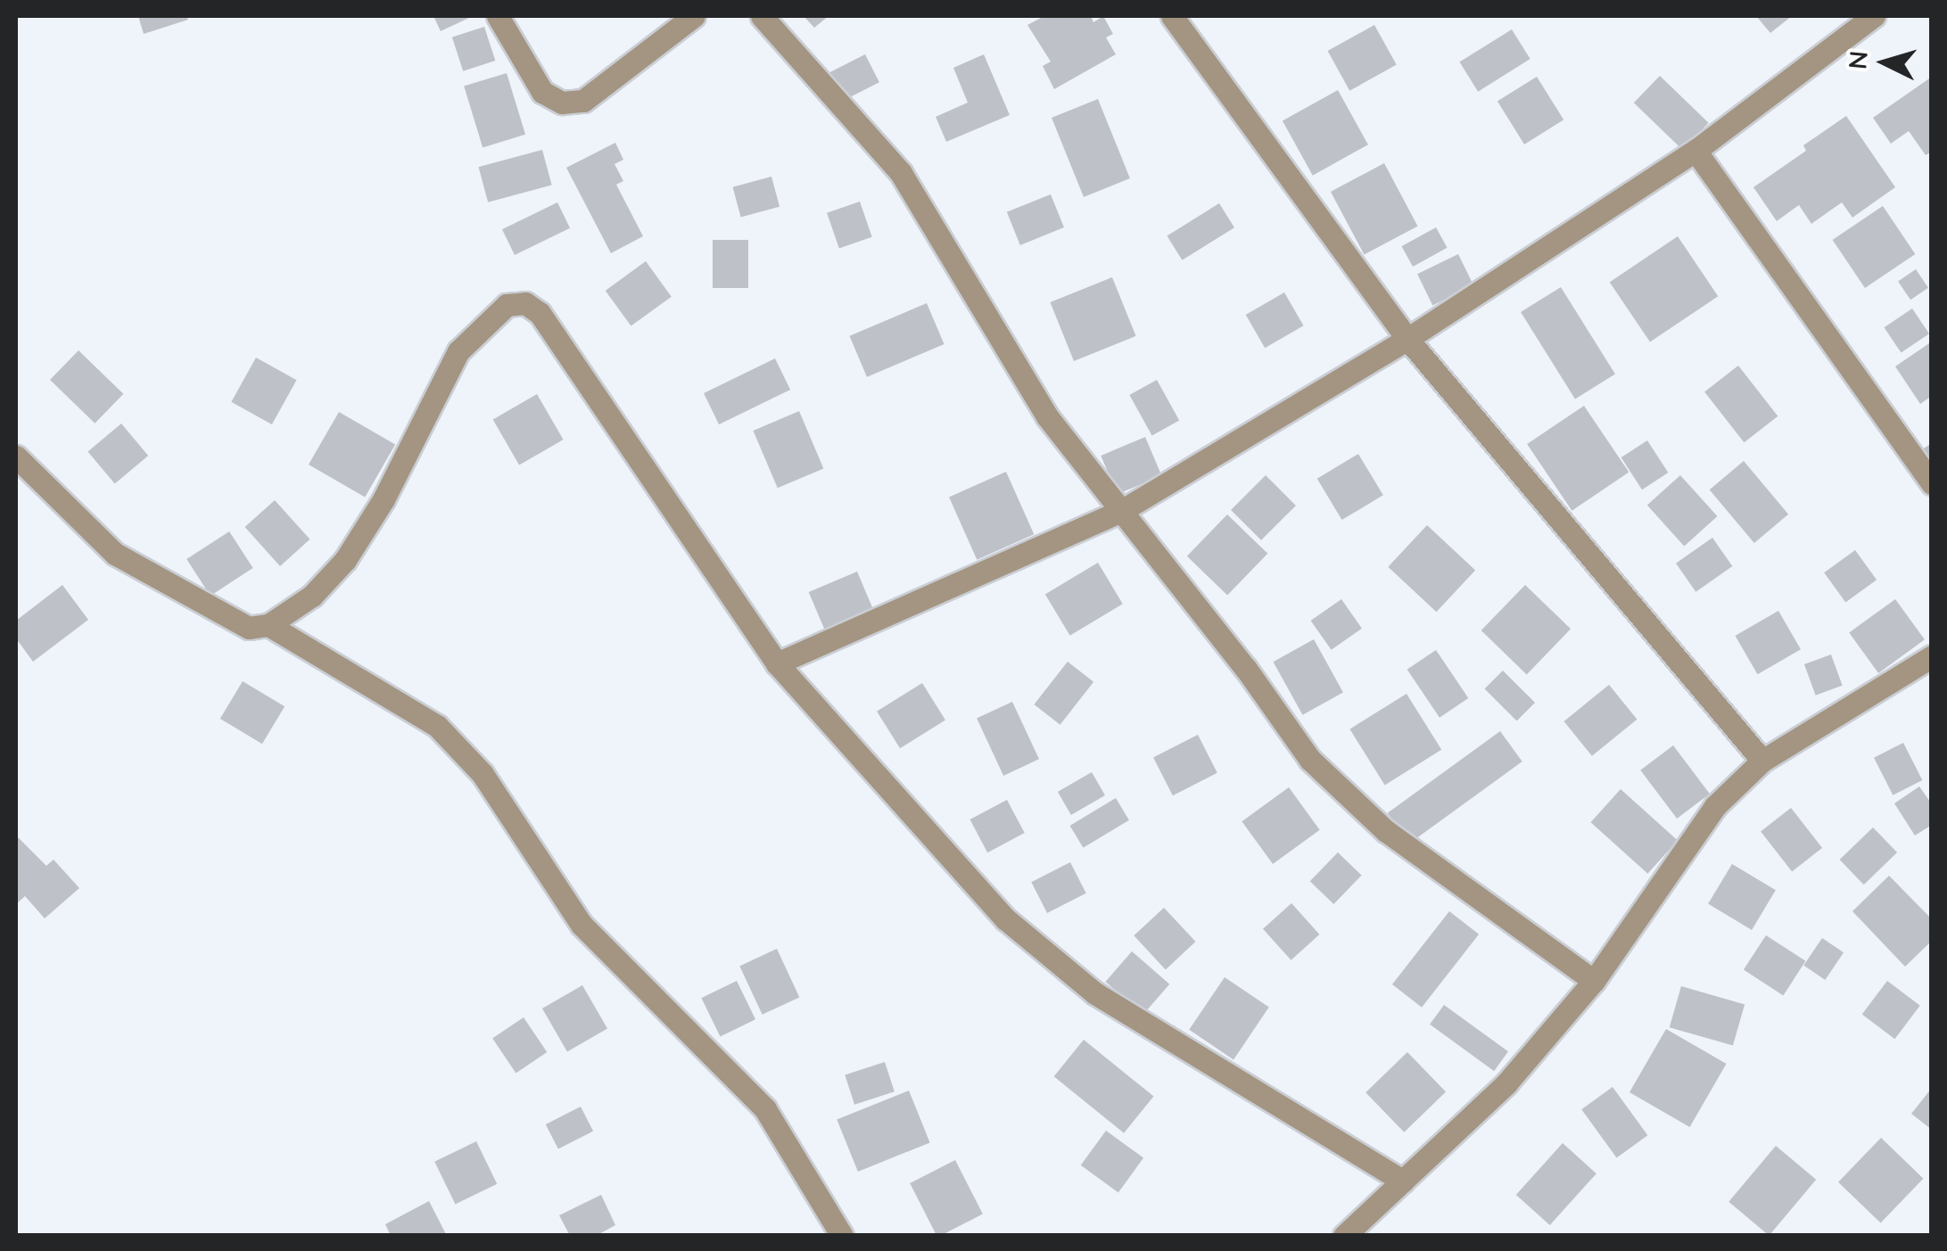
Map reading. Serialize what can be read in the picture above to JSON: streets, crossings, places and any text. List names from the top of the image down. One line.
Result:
{"north":"left"}
